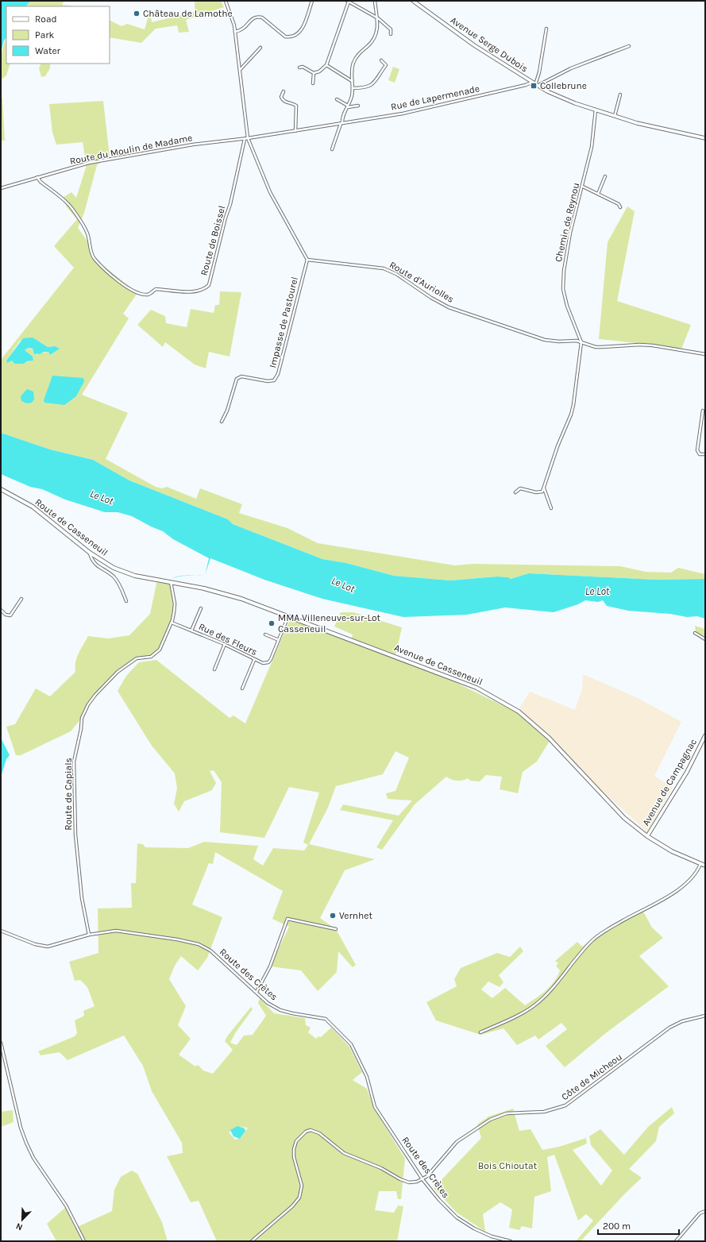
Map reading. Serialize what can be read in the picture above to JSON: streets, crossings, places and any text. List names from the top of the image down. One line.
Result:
{"streets":{"main road":["Route de Casseneuil","Avenue de Casseneuil"],"street":["Avenue Serge Dubois","Rue de Lapermenade","Route du Moulin de Madame","Chemin de Reynou","Route de Boissel","Route d'Auriolles","Impasse de Pastourel","Rue des Fleurs","Avenue de Campagnac","Route de Capials","Route des Crètes","Côte de Micheou"]},"crossings":[["Avenue Serge Dubois","Rue de Lapermenade"],["Avenue Serge Dubois","Chemin de Reynou"],["Rue de Lapermenade","Route du Moulin de Madame"],["Route du Moulin de Madame","Route de Boissel"],["Chemin de Reynou","Route d'Auriolles"],["Route d'Auriolles","Impasse de Pastourel"],["Route de Casseneuil","Avenue de Casseneuil"],["Route de Casseneuil","Route de Capials"],["Rue des Fleurs","Avenue de Casseneuil"],["Rue des Fleurs","Route de Capials"],["Avenue de Casseneuil","Avenue de Campagnac"],["Avenue de Casseneuil","Route de Capials"],["Route de Capials","Route des Crètes"],["Route des Crètes","Côte de Micheou"]],"water":["Le Lot"],"parks":["Bois Chioutat"],"places":{"other":["Château de Lamothe","MMA Villeneuve-sur-Lot Casseneuil","Vernhet"],"transit":["Collebrune"]},"legend":["Road","Park","Water"],"scale_bar":"200 m","north":"bottom left"}
